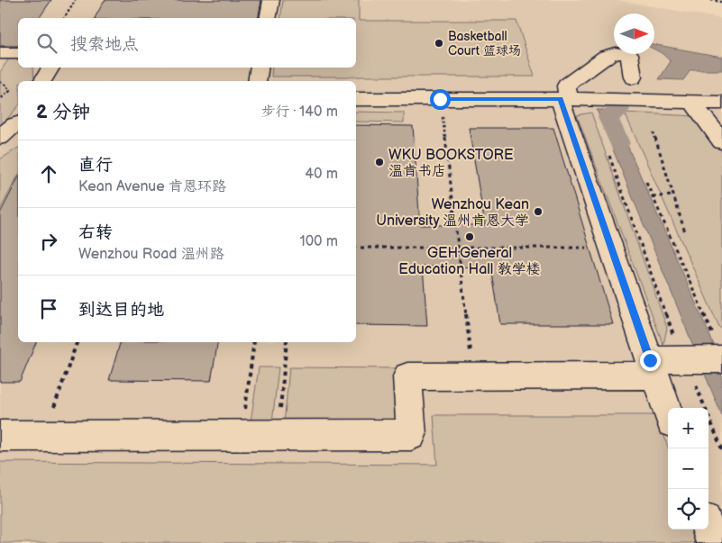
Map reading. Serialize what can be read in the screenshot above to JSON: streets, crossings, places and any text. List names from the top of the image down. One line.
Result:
{"places":["Basketball Court 篮球场","WKU BOOKSTORE 温肯书店","Wenzhou Kean University 温州肯恩大学","GEH·General Education Hall 教学楼"],"north":"right","page":{"search":"搜索地点","heading":["2 分钟","步行 · 140 m"],"list":[["直行","Kean Avenue 肯恩环路","40 m"],["右转","Wenzhou Road 温州路","100 m"],"到达目的地"],"map_buttons":["+","−"]}}
